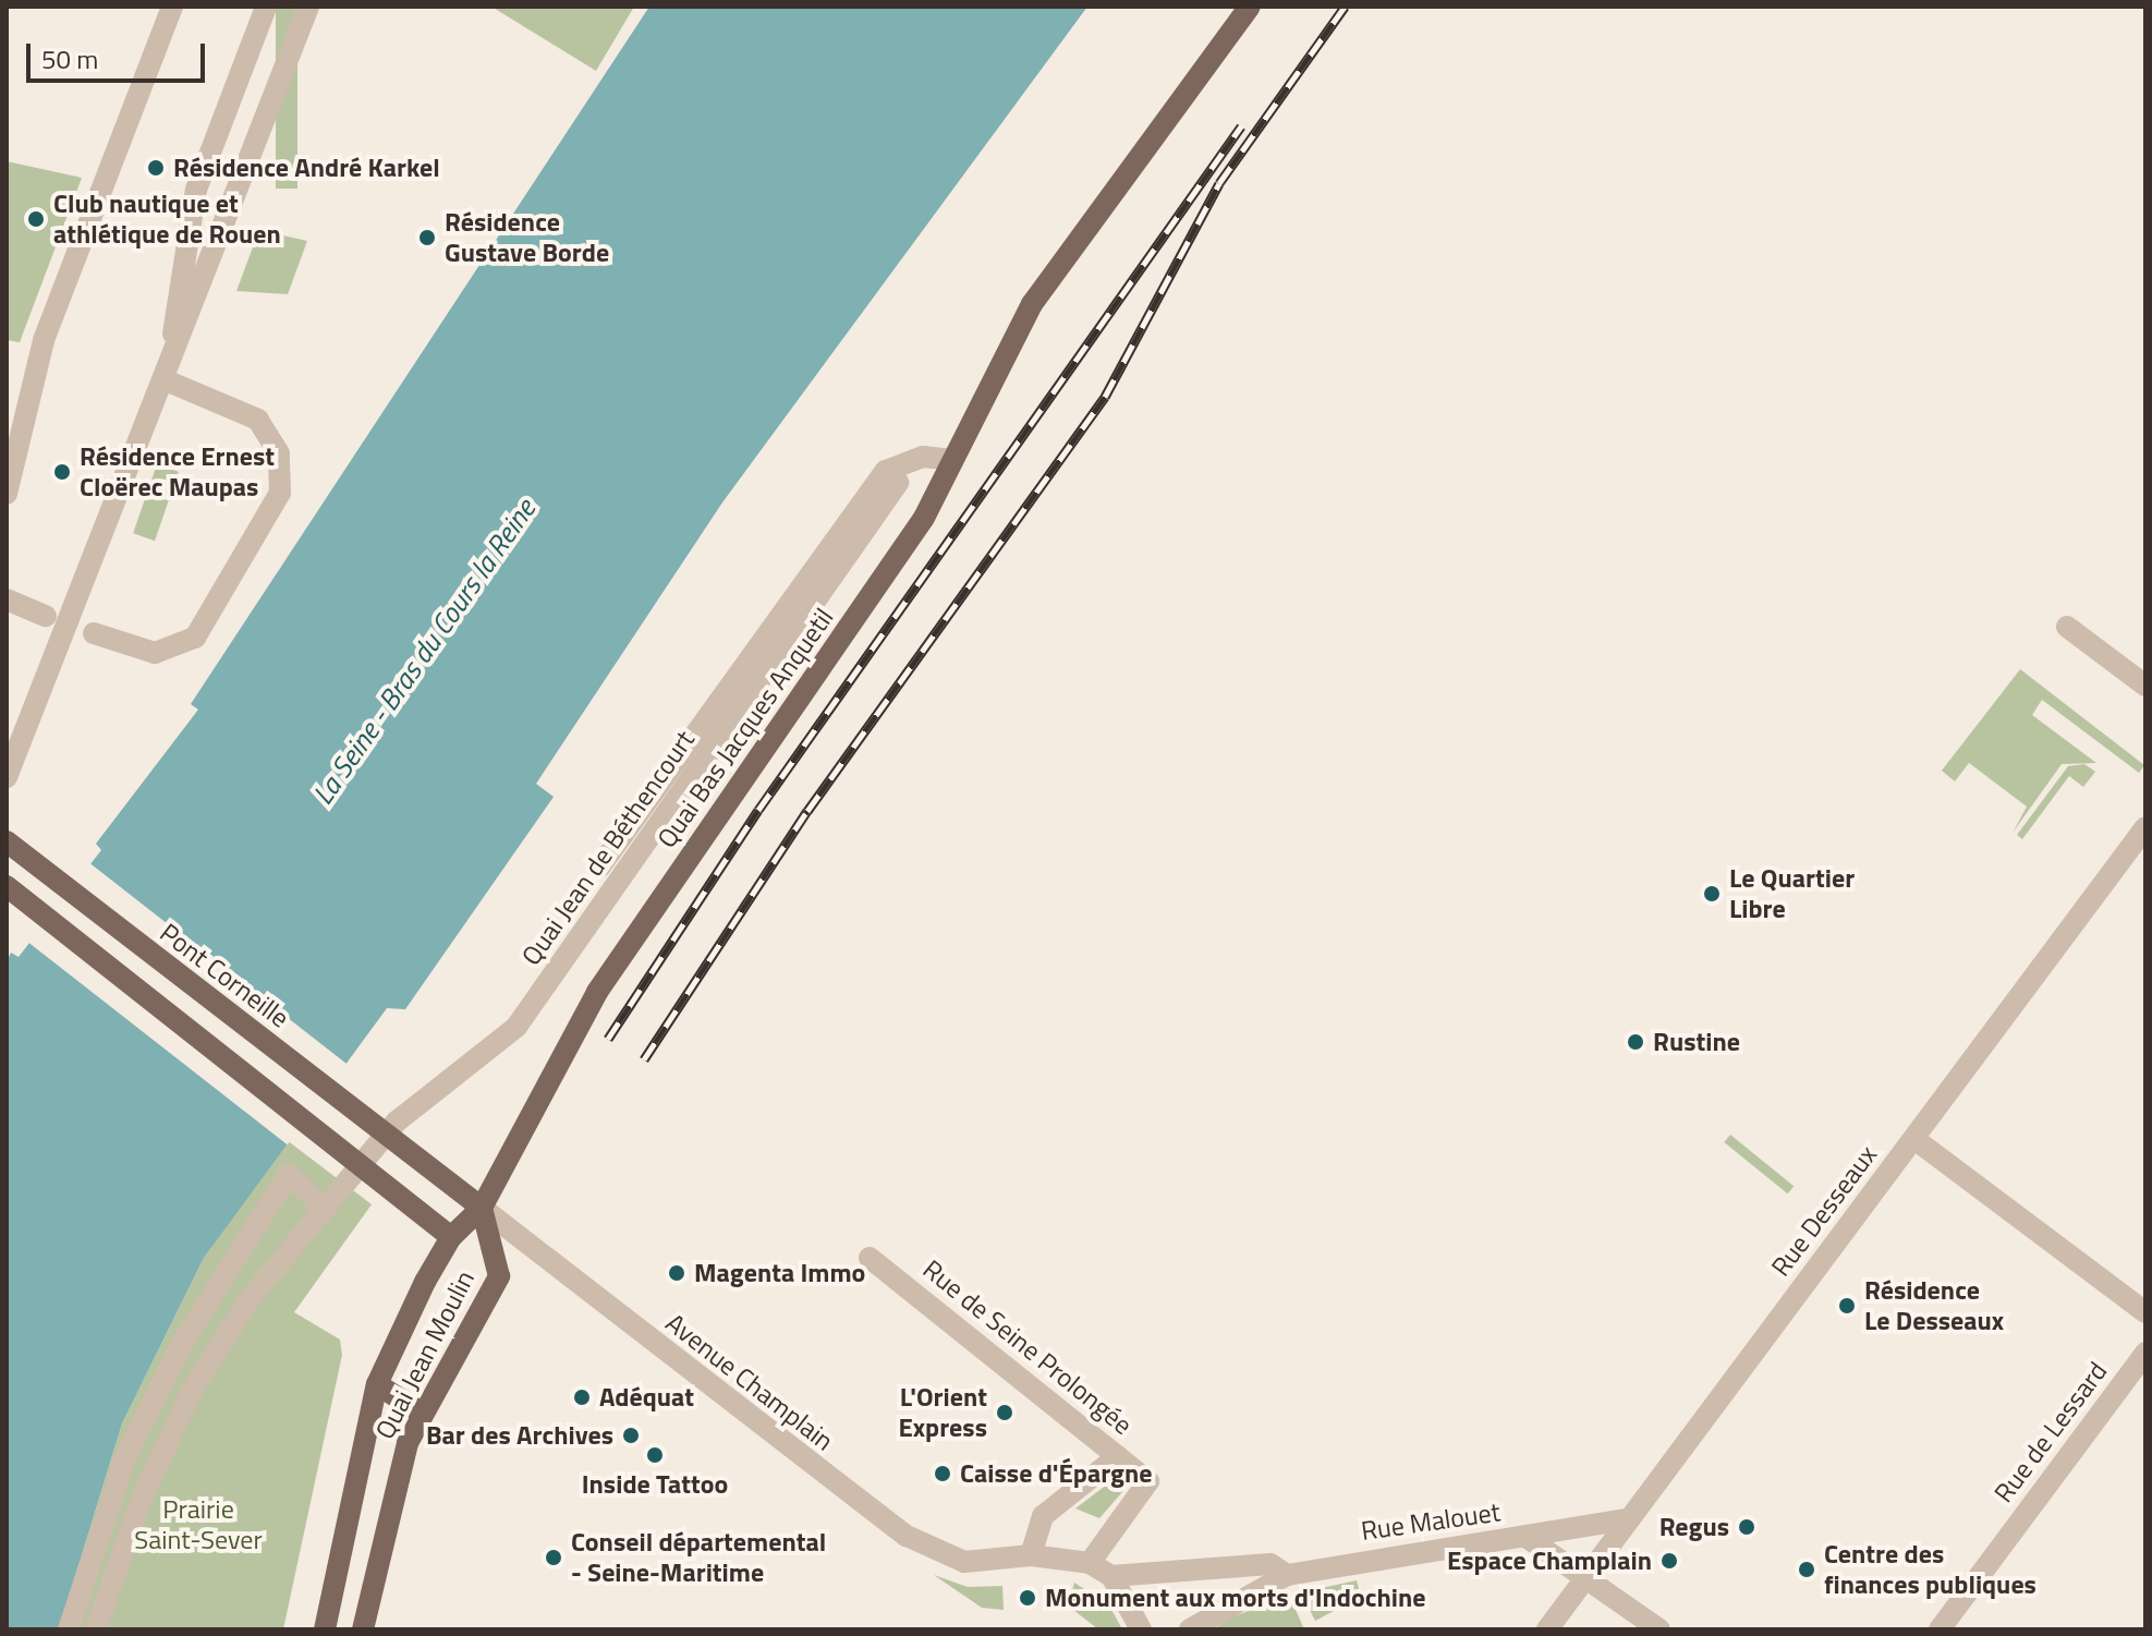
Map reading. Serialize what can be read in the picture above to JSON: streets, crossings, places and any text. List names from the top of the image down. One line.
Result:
{"streets":{"main road":["Quai Bas Jacques Anquetil","Pont Corneille","Quai Jean Moulin"],"street":["Quai Jean de Béthencourt","Rue Desseaux","Rue de Seine Prolongée","Avenue Champlain","Rue de Lessard","Rue Malouet"]},"crossings":[["Quai Bas Jacques Anquetil","Pont Corneille"],["Quai Bas Jacques Anquetil","Quai Jean Moulin"],["Quai Bas Jacques Anquetil","Avenue Champlain"],["Pont Corneille","Quai Jean Moulin"],["Pont Corneille","Avenue Champlain"],["Rue Desseaux","Rue Malouet"],["Rue de Seine Prolongée","Avenue Champlain"],["Quai Jean Moulin","Avenue Champlain"]],"water":["La Seine - Bras du Cours la Reine"],"parks":["Prairie Saint-Sever"],"places":["Résidence André Karkel","Club nautique et athlétique de Rouen","Résidence Gustave Borde","Résidence Ernest Cloërec Maupas","Le Quartier Libre","Rustine","Magenta Immo","Résidence Le Desseaux","Adéquat","L'Orient Express","Bar des Archives","Inside Tattoo","Caisse d'Épargne","Regus","Conseil départemental - Seine-Maritime","Espace Champlain","Centre des finances publiques","Monument aux morts d'Indochine"],"scale_bar":"50 m"}
